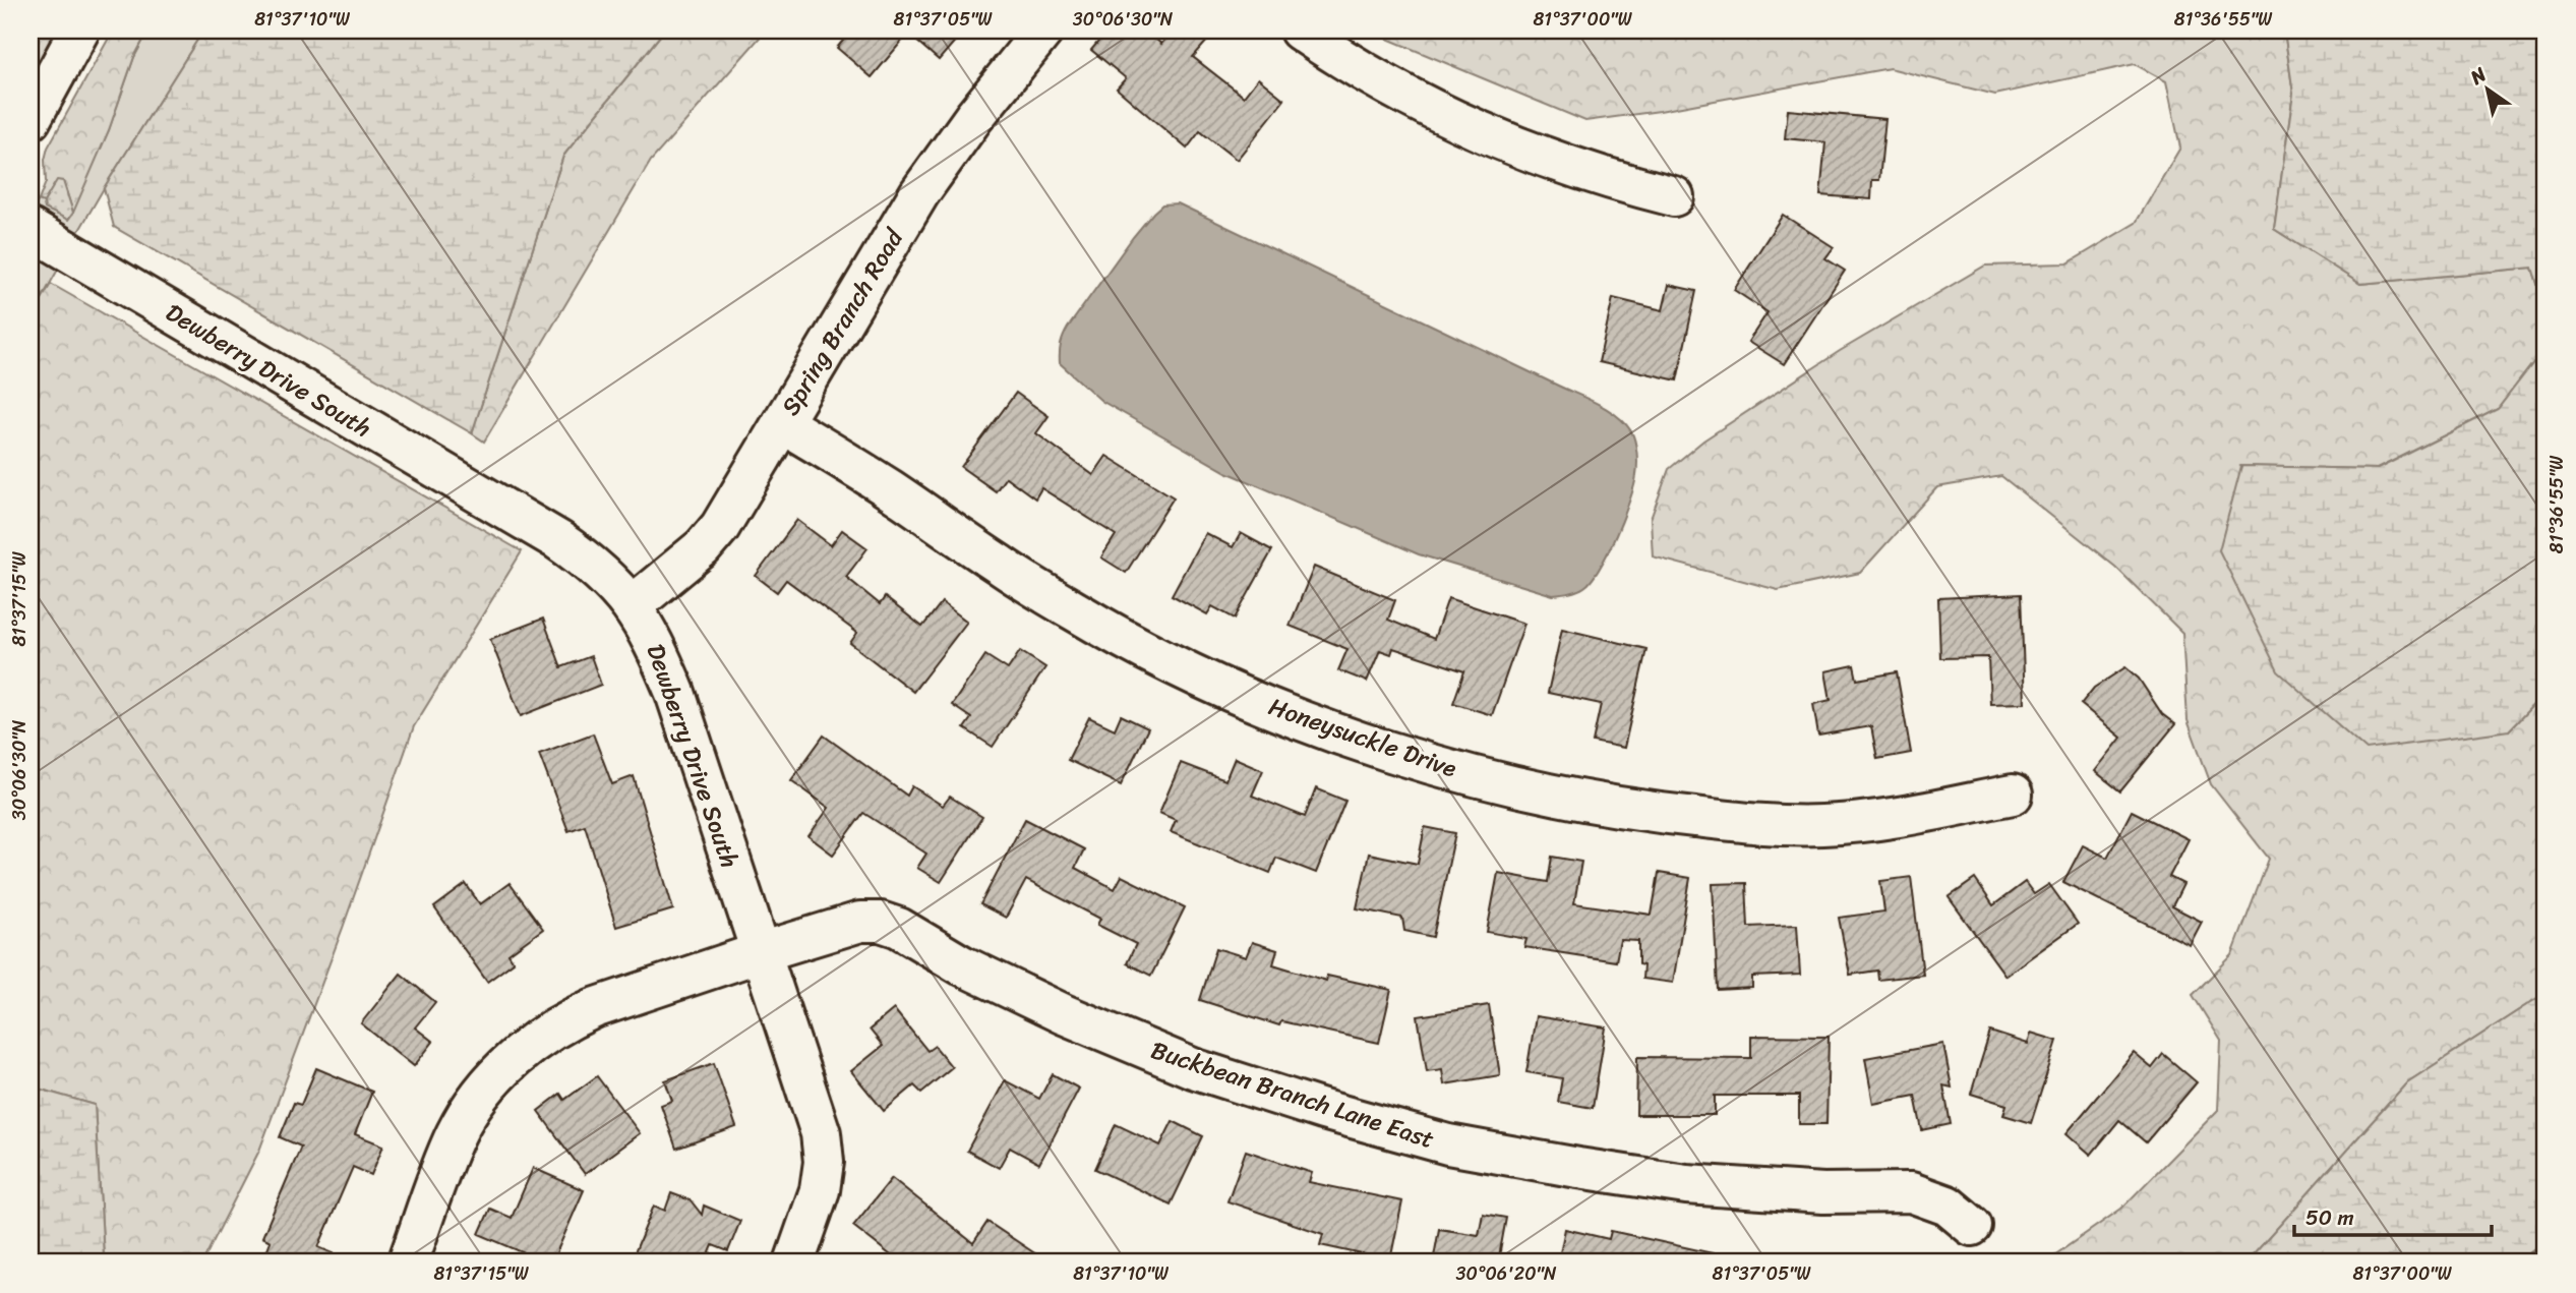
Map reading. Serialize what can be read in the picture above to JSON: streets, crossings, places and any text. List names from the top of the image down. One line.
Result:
{"streets":{"street":["Spring Branch Road","Dewberry Drive South","Honeysuckle Drive","Buckbean Branch Lane East"]},"crossings":[["Spring Branch Road","Dewberry Drive South"],["Spring Branch Road","Honeysuckle Drive"],["Dewberry Drive South","Buckbean Branch Lane East"]],"scale_bar":"50 m","north":"top left","coordinates":["81°37'10\"W","81°37'05\"W","30°06'30\"N","81°37'00\"W","81°36'55\"W","81°37'15\"W","30°06'20\"N"]}
